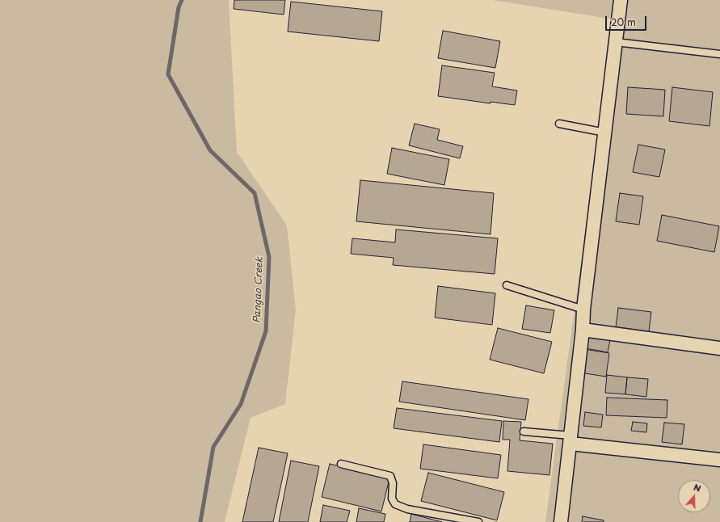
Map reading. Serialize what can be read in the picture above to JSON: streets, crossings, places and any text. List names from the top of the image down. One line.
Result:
{"water":["Pangao Creek"],"scale_bar":"20 m","north":"top"}
